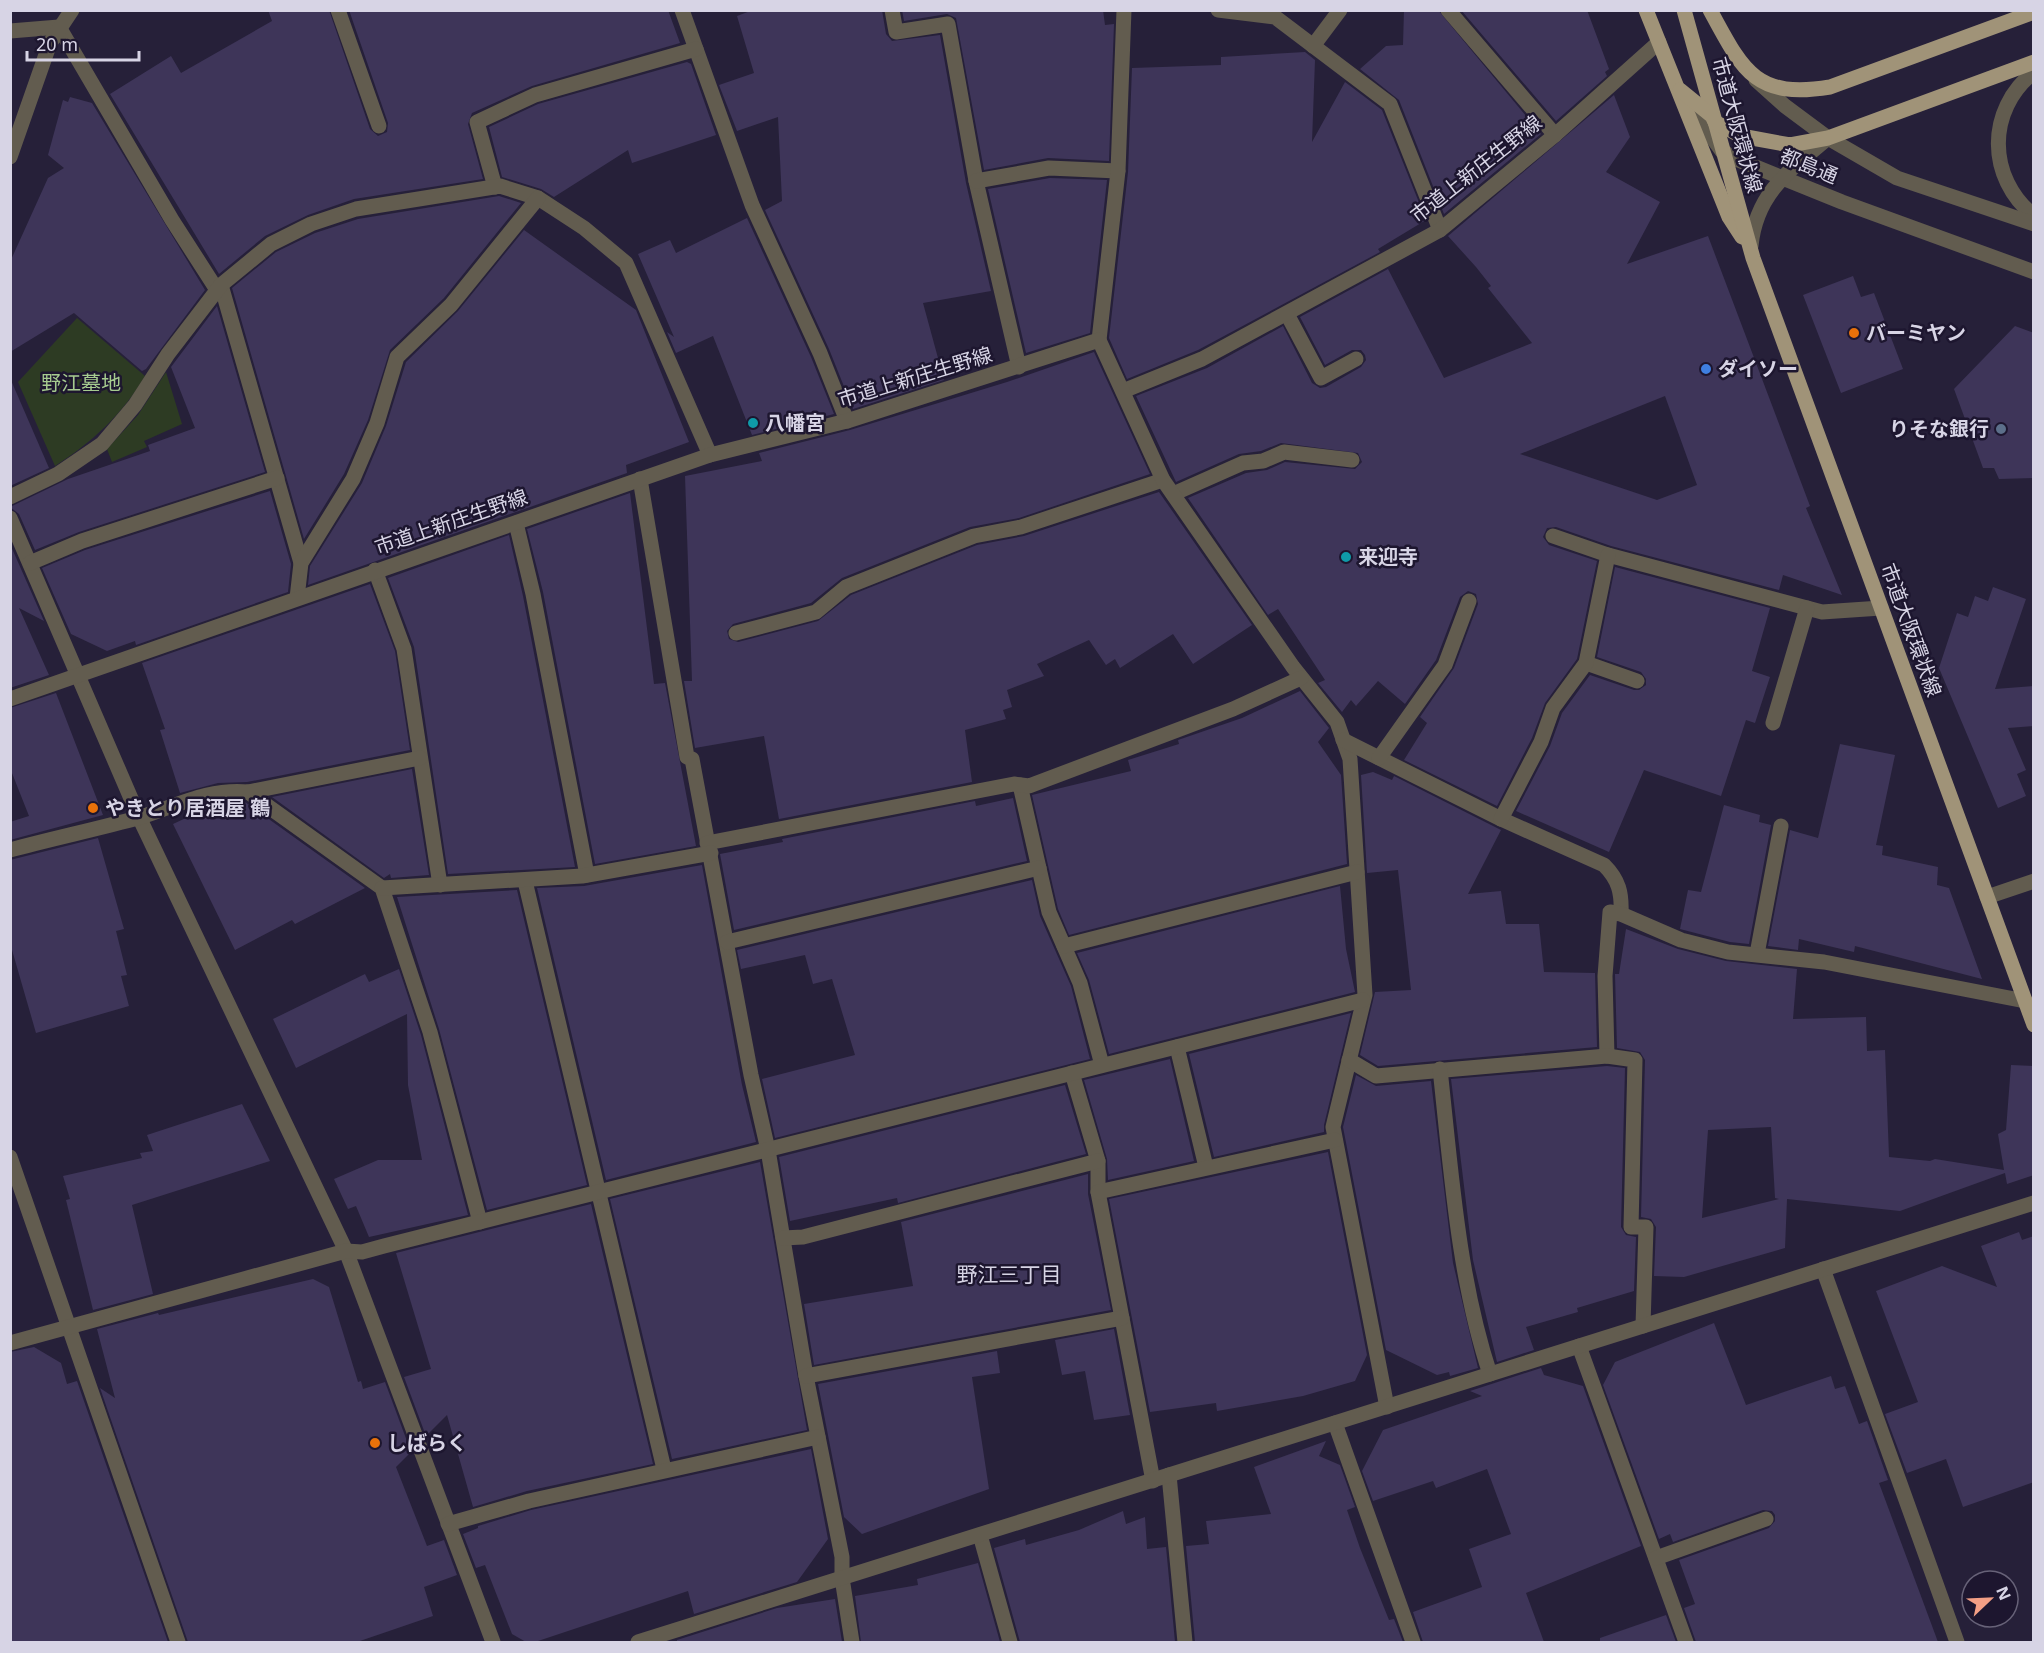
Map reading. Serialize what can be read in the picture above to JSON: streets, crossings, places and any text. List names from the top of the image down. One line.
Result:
{"streets":{"main road":["市道大阪環状線","都島通"],"street":["市道上新庄生野線"]},"crossings":[["市道大阪環状線","都島通"]],"districts":["野江三丁目"],"parks":["野江墓地"],"places":["バーミヤン","ダイソー","八幡宮","りそな銀行","来迎寺","やきとり居酒屋 鶴","しばらく"],"scale_bar":"20 m","north":"top right"}
